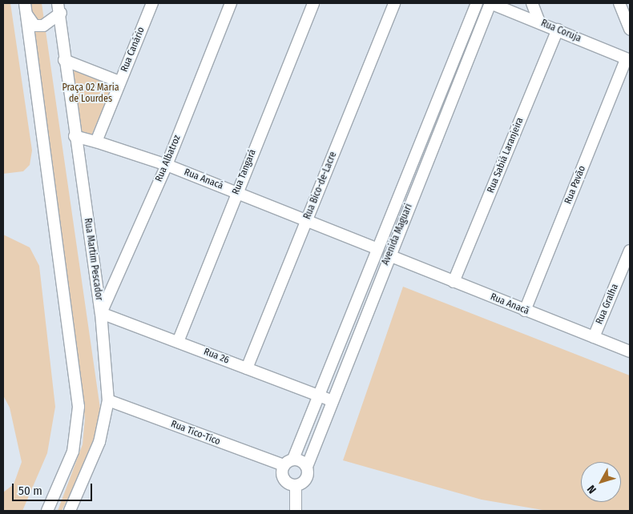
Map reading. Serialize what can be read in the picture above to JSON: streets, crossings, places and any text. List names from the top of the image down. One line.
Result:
{"streets":{"street":["Rua Coruja","Rua Canário","Rua Sabiá Laranjeira","Rua Albatroz","Rua Tangará","Rua Anacá","Rua Pavão","Rua Bico-de-Lacre","Avenida Maguari","Rua Martim Pescador","Rua Anacã","Rua Gralha","Rua 26","Rua Tico-Tico"]},"crossings":[["Rua Coruja","Rua Sabiá Laranjeira"],["Rua Coruja","Rua Pavão"],["Rua Coruja","Avenida Maguari"],["Rua Canário","Rua Anacá"],["Rua Sabiá Laranjeira","Rua Anacã"],["Rua Albatroz","Rua Anacá"],["Rua Albatroz","Rua Martim Pescador"],["Rua Albatroz","Rua 26"],["Rua Tangará","Rua Anacá"],["Rua Tangará","Rua 26"],["Rua Anacá","Rua Bico-de-Lacre"],["Rua Anacá","Avenida Maguari"],["Rua Pavão","Rua Anacã"],["Rua Bico-de-Lacre","Rua 26"],["Avenida Maguari","Rua Anacã"],["Avenida Maguari","Rua 26"],["Avenida Maguari","Rua Tico-Tico"],["Rua Martim Pescador","Rua 26"],["Rua Martim Pescador","Rua Tico-Tico"],["Rua Anacã","Rua Gralha"]],"parks":["Praça 02 Maria de Lourdes"],"scale_bar":"50 m","north":"bottom left"}
